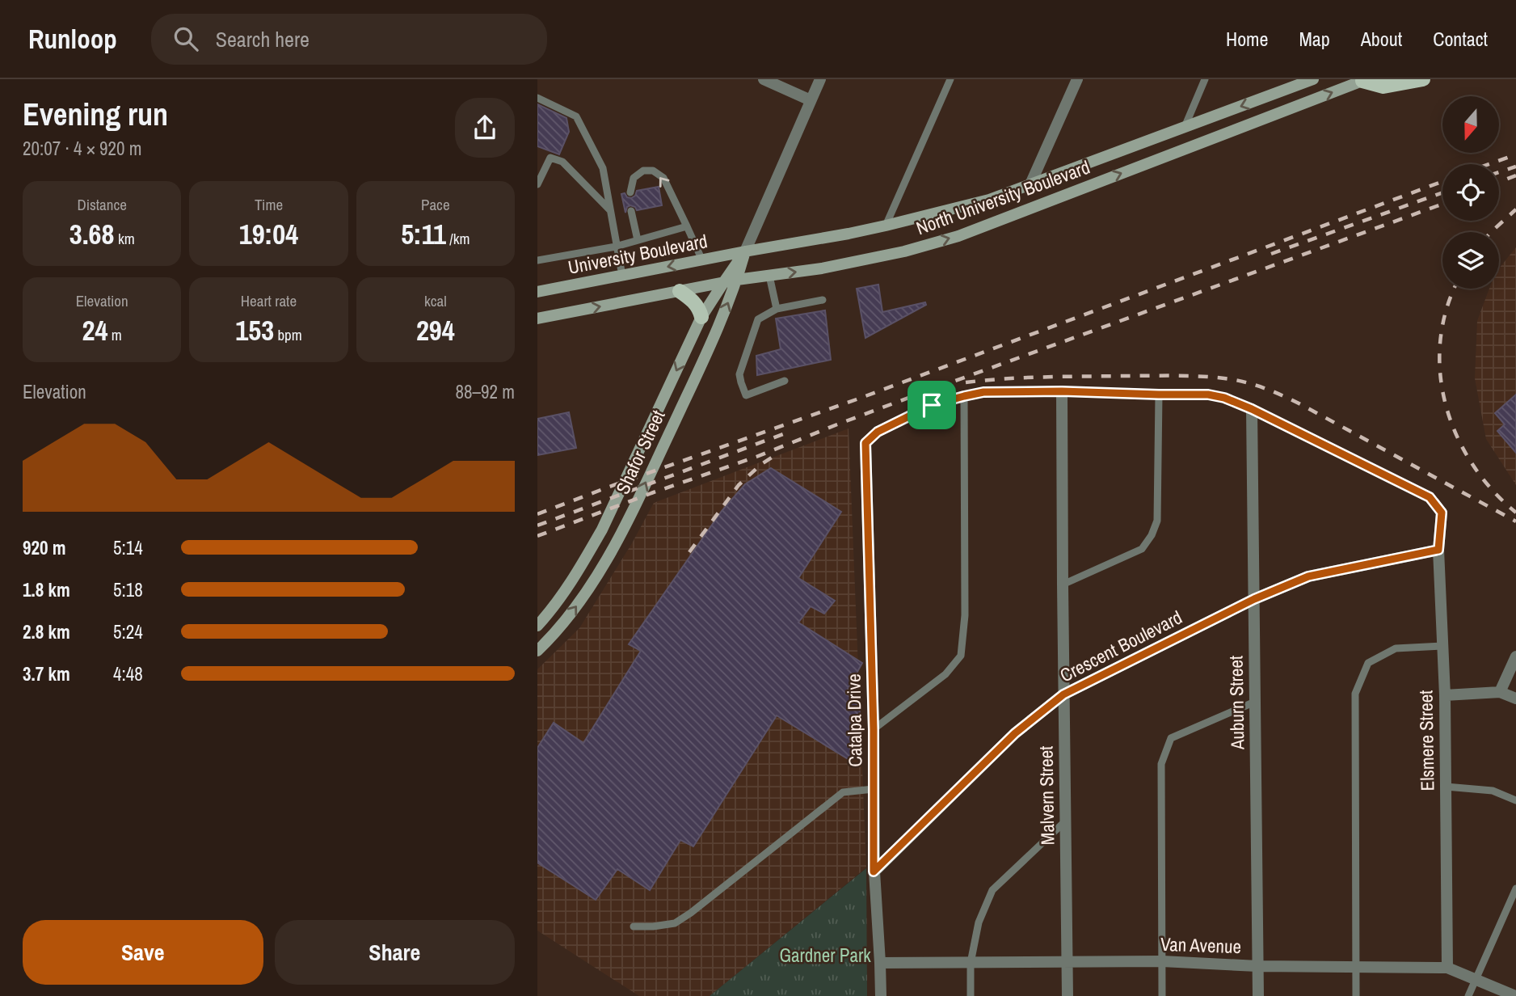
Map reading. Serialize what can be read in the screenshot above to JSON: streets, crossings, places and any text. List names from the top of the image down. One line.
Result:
{"streets":{"main road":["North University Boulevard","University Boulevard","Shafor Street"],"street":["Crescent Boulevard","Auburn Street","Catalpa Drive","Elsmere Street","Malvern Street","Van Avenue"]},"crossings":[["North University Boulevard","University Boulevard"],["North University Boulevard","Shafor Street"],["University Boulevard","Shafor Street"],["Crescent Boulevard","Auburn Street"],["Crescent Boulevard","Catalpa Drive"],["Crescent Boulevard","Elsmere Street"],["Crescent Boulevard","Malvern Street"],["Auburn Street","Van Avenue"],["Catalpa Drive","Van Avenue"],["Elsmere Street","Van Avenue"],["Malvern Street","Van Avenue"]],"one_way":["University Boulevard"],"parks":["Gardner Park"],"north":"bottom","page":{"header":"Runloop","search":"Search here","nav":["Home","Map","About","Contact"],"heading":["Evening run","20:07 · 4 × 920 m"],"stats":[["Distance","3.68 km"],["Time","19:04"],["Pace","5:11 /km"],["Elevation","24 m"],["Heart rate","153 bpm"],["kcal","294"]],"chart":["Elevation","88–92 m"],"list":[{"name":"920 m","note":"5:14"},{"name":"1.8 km","note":"5:18"},{"name":"2.8 km","note":"5:24"},{"name":"3.7 km","note":"4:48"}],"buttons":["Save","Share"]}}
